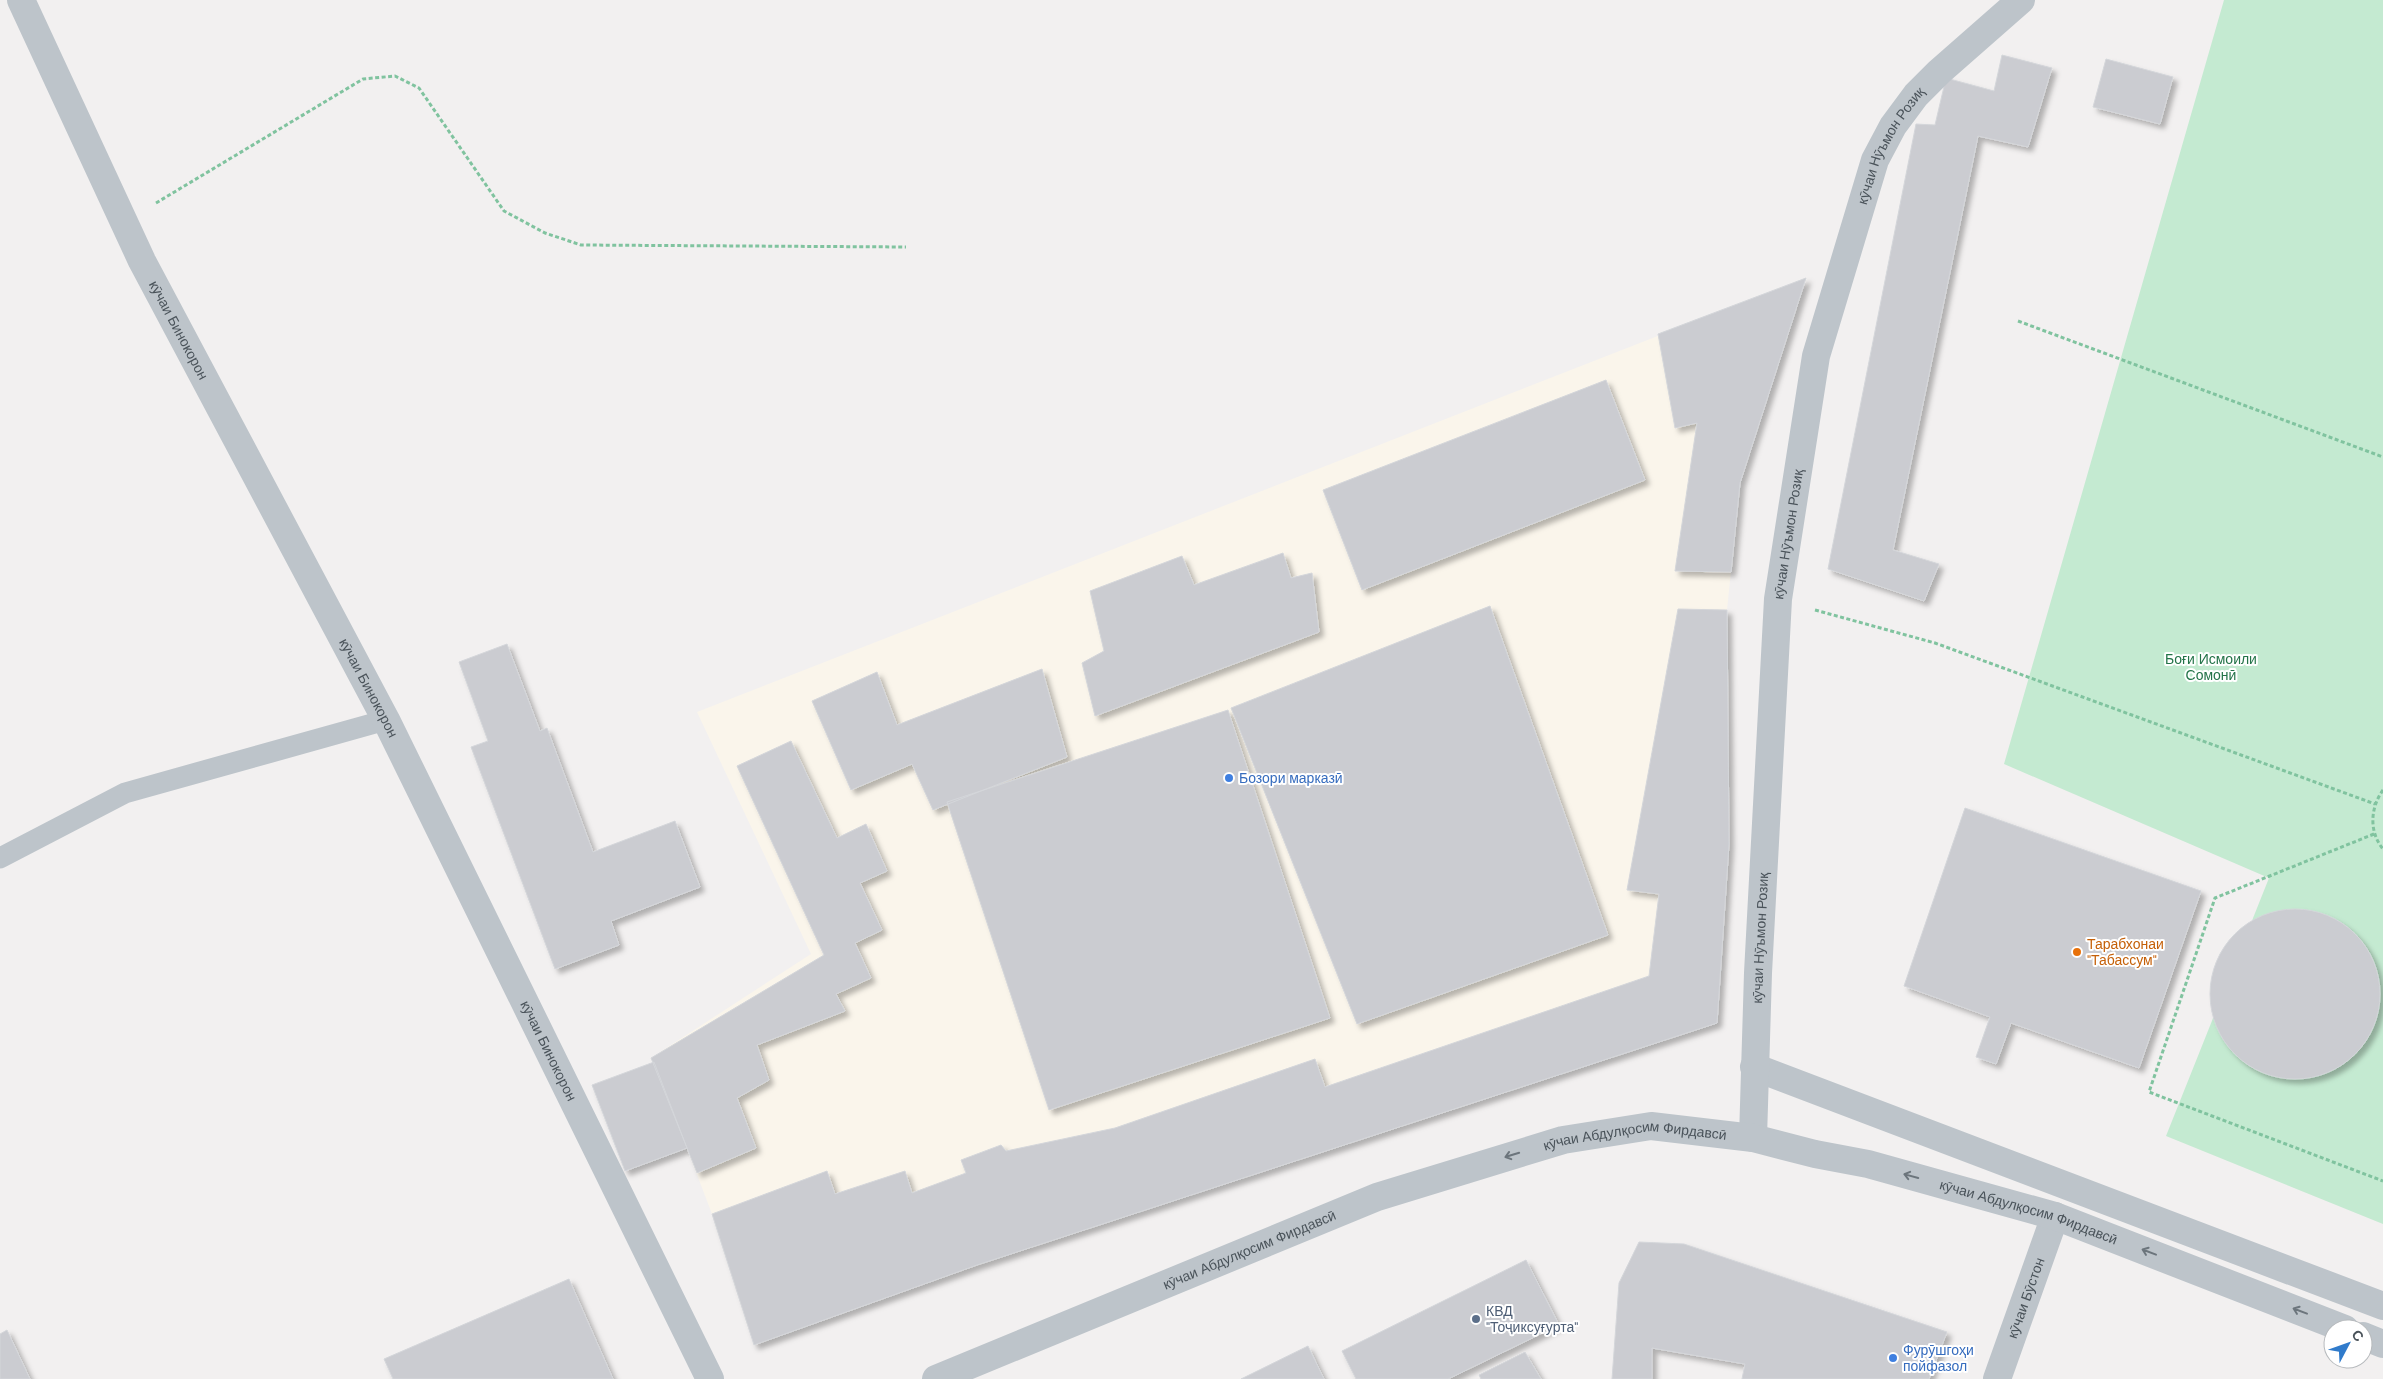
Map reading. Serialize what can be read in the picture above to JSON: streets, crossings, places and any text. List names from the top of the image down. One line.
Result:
{"streets":{"street":["кӯчаи Нӯъмон Розиқ","кӯчаи Бинокорон","кӯчаи Абдулқосим Фирдавсӣ","кӯчаи Бӯстон"]},"crossings":[["кӯчаи Нӯъмон Розиқ","кӯчаи Абдулқосим Фирдавсӣ"],["кӯчаи Абдулқосим Фирдавсӣ","кӯчаи Бӯстон"]],"parks":["Боғи Исмоили Сомонӣ"],"places":["Бозори марказӣ","Тарабхонаи \"Табассум\"","КВД \"Тоҷиксуғурта\"","Фурӯшгоҳи пойфазол"],"north":"top right"}
